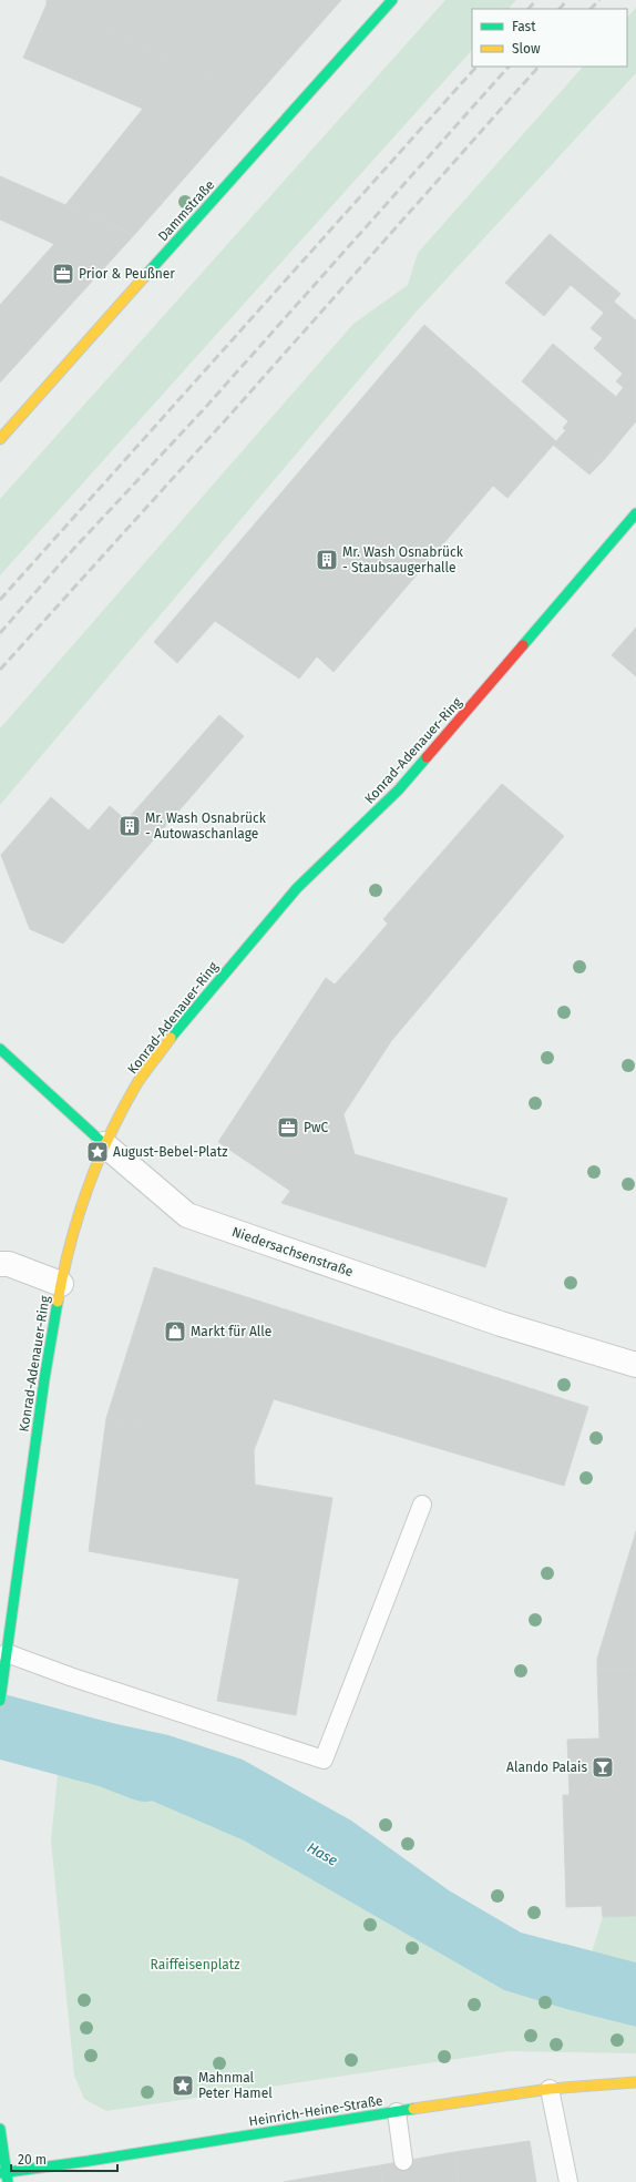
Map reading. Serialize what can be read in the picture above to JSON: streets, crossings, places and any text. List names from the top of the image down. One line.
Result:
{"streets":{"main road":["Dammstraße","Konrad-Adenauer-Ring","Niedersachsenstraße","Heinrich-Heine-Straße"]},"crossings":[["Konrad-Adenauer-Ring","Niedersachsenstraße"]],"water":["Hase"],"parks":["Raiffeisenplatz"],"places":{"office":["Prior & Peußner","PwC"],"building":["Mr. Wash Osnabrück - Staubsaugerhalle","Mr. Wash Osnabrück - Autowaschanlage"],"place":["August-Bebel-Platz","Mahnmal Peter Hamel"],"shop":["Markt für Alle"],"bar":["Alando Palais"]},"legend":["Fast","Slow"],"scale_bar":"20 m"}
